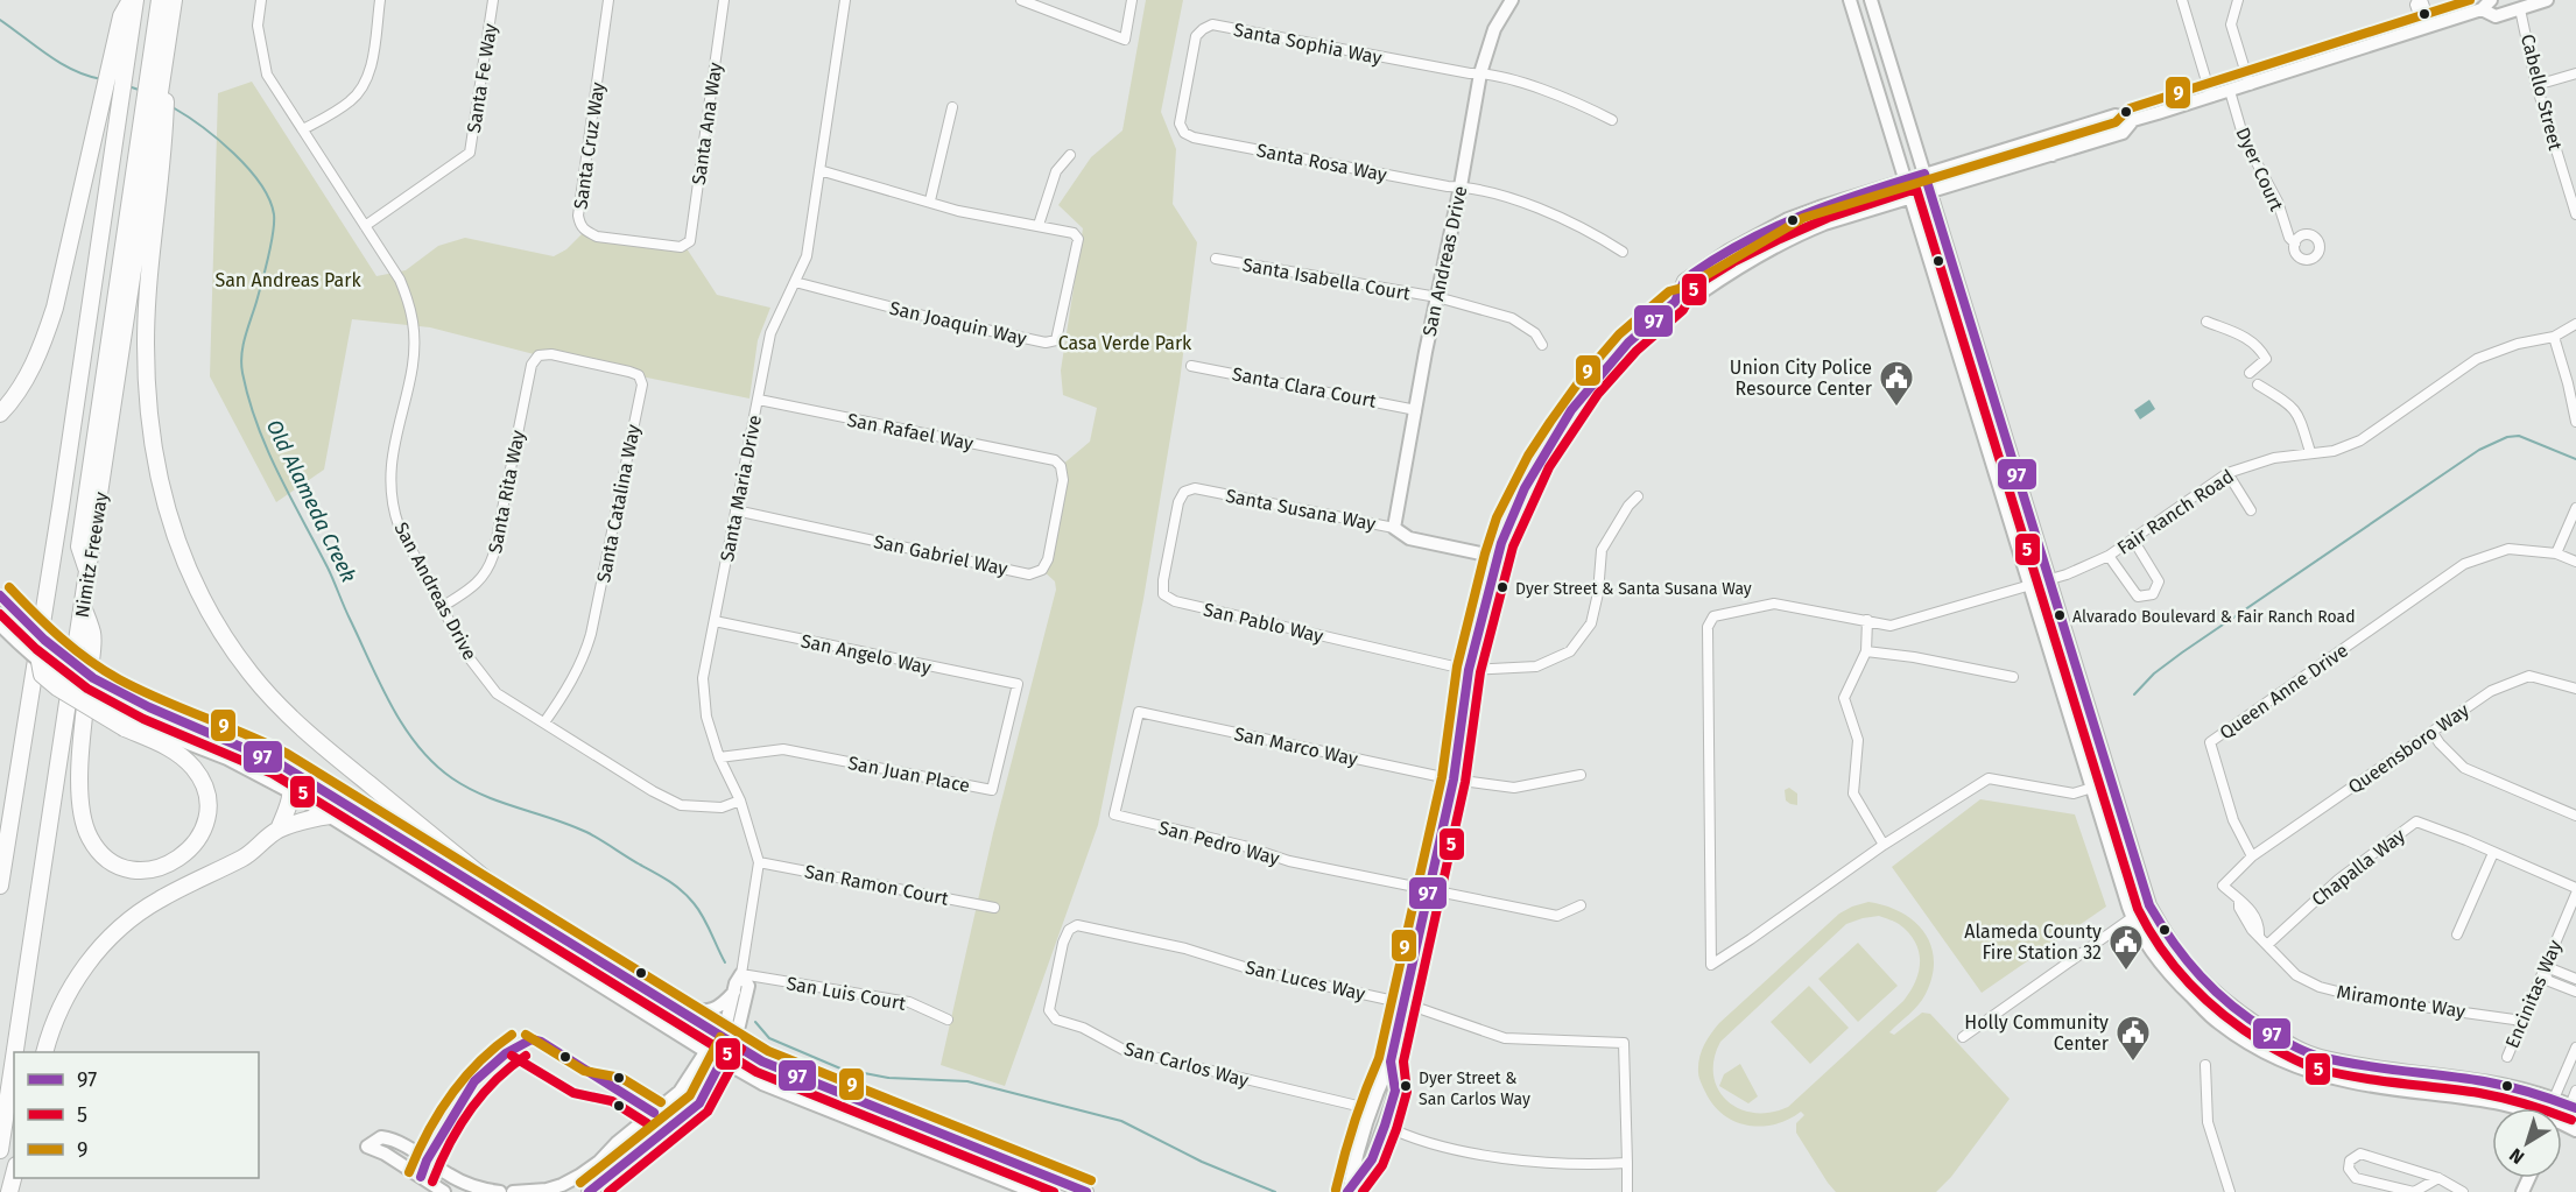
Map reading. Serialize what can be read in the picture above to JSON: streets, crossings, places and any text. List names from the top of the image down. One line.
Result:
{"streets":{"highway":["Nimitz Freeway"],"main road":["San Andreas Drive","Santa Maria Drive","Santa Susana Way"],"street":["Santa Sophia Way","Santa Fe Way","Cabello Street","Santa Ana Way","Santa Cruz Way","Santa Rosa Way","Dyer Court","Santa Isabella Court","San Joaquin Way","Santa Clara Court","San Rafael Way","Santa Rita Way","Santa Catalina Way","Fair Ranch Road","San Gabriel Way","San Pablo Way","San Angelo Way","Queen Anne Drive","San Marco Way","Queensboro Way","San Juan Place","San Pedro Way","Chapalla Way","San Ramon Court","San Luces Way","San Luis Court","Encinitas Way","Miramonte Way","San Carlos Way"]},"crossings":[["Santa Sophia Way","Santa Rosa Way"],["Santa Sophia Way","San Andreas Drive"],["Santa Fe Way","San Andreas Drive"],["Santa Ana Way","Santa Cruz Way"],["Santa Rosa Way","San Andreas Drive"],["San Andreas Drive","Santa Isabella Court"],["San Andreas Drive","Santa Clara Court"],["San Andreas Drive","Santa Maria Drive"],["San Andreas Drive","Santa Rita Way"],["San Andreas Drive","Santa Catalina Way"],["San Andreas Drive","Santa Susana Way"],["San Joaquin Way","Santa Maria Drive"],["San Rafael Way","Santa Maria Drive"],["San Rafael Way","San Gabriel Way"],["Santa Maria Drive","San Gabriel Way"],["Santa Maria Drive","San Angelo Way"],["Santa Maria Drive","San Juan Place"],["Santa Maria Drive","San Ramon Court"],["Santa Maria Drive","San Luis Court"],["Santa Rita Way","Santa Catalina Way"],["Santa Susana Way","San Pablo Way"],["San Angelo Way","San Juan Place"],["Queen Anne Drive","Queensboro Way"],["San Marco Way","San Pedro Way"],["Queensboro Way","Miramonte Way"],["Chapalla Way","Miramonte Way"],["San Luces Way","San Carlos Way"],["Encinitas Way","Miramonte Way"]],"water":["Old Alameda Creek"],"parks":["San Andreas Park","Casa Verde Park"],"places":{"public building":["Union City Police Resource Center","Alameda County Fire Station 32","Holly Community Center"],"other":["Dyer Street & Santa Susana Way","Alvarado Boulevard & Fair Ranch Road","Dyer Street & San Carlos Way"]},"lines":["transit line 9","transit line 97","transit line 5"],"legend":["97","5","9"],"north":"bottom left"}
